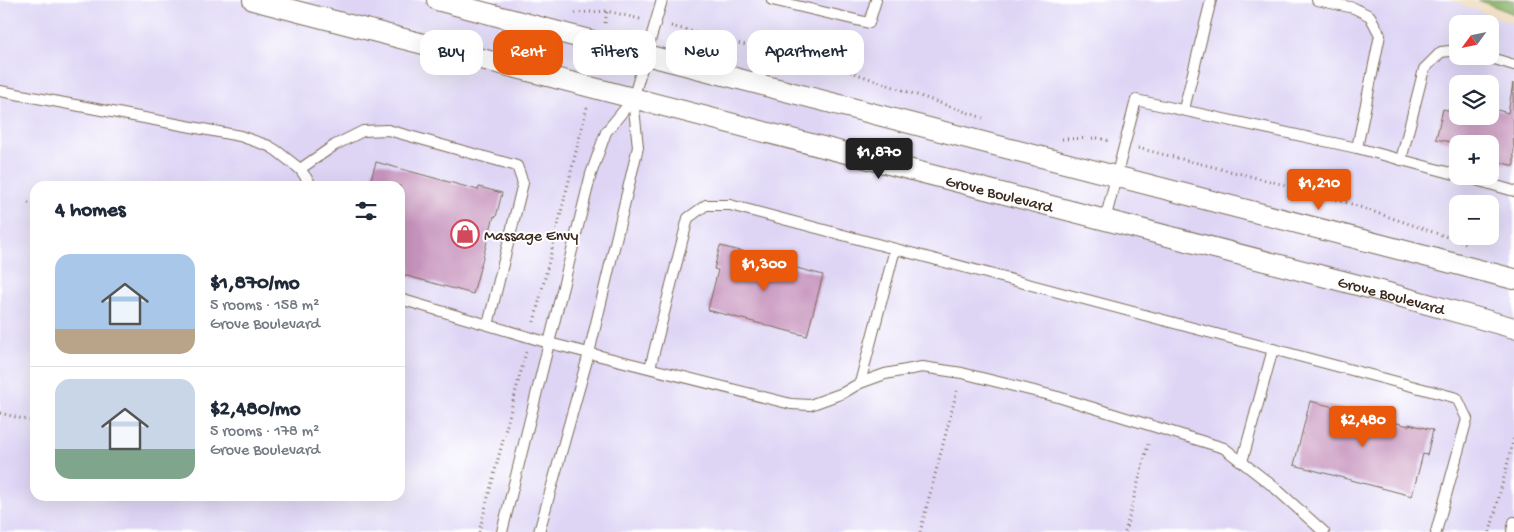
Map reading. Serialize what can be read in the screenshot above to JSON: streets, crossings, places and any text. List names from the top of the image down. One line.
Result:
{"streets":{"street":["Grove Boulevard"]},"places":{"shop":["Massage Envy"]},"north":"bottom left","page":{"map_buttons":["+","−"],"chip":["Buy","Rent","Filters","New","Apartment"],"price":["$1,870","$1,210","$1,300","$2,480"],"heading":"4 homes","list":[{"name":"$1,870/mo","note":"5 rooms · 158 m² · Grove Boulevard"},{"name":"$2,480/mo","note":"5 rooms · 178 m² · Grove Boulevard"}]}}
